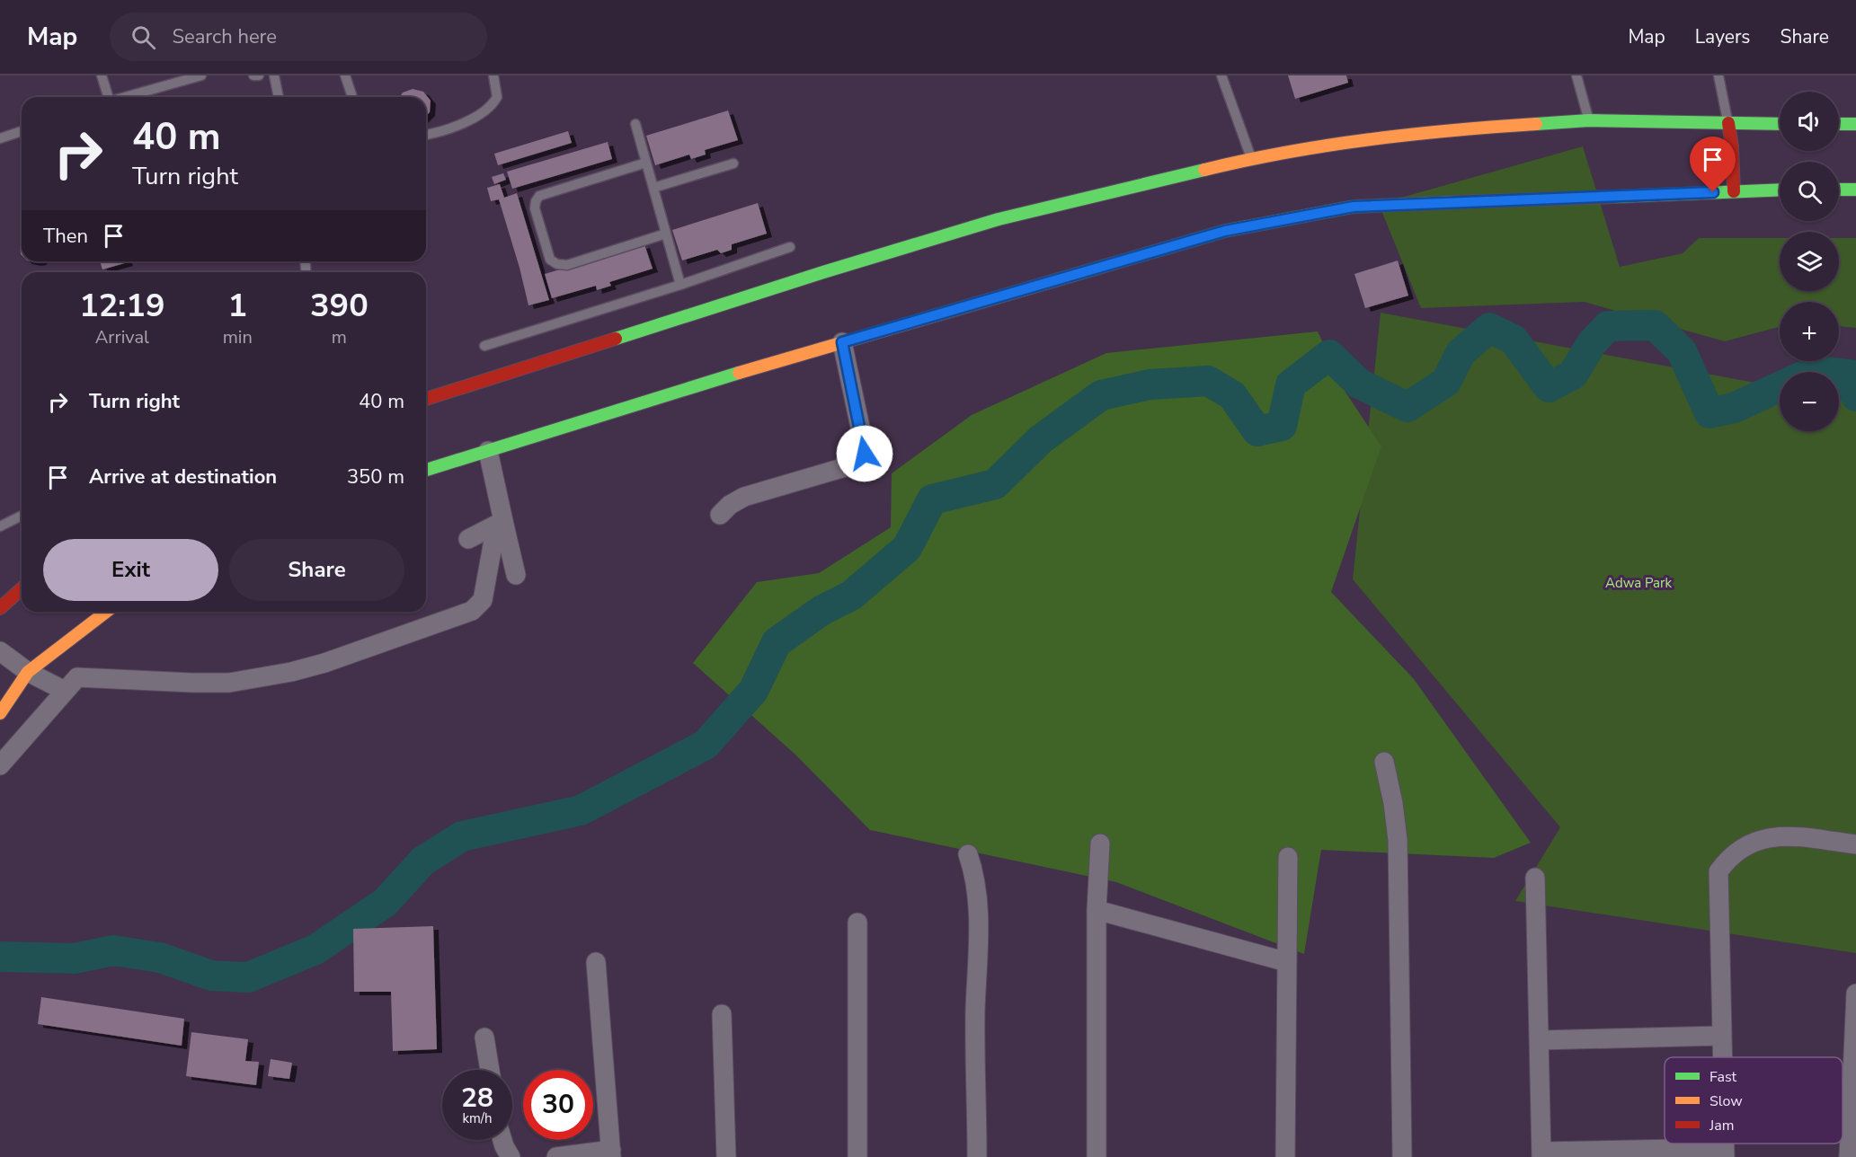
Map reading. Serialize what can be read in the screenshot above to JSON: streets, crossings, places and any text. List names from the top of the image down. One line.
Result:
{"parks":["Adwa Park"],"legend":["Fast","Slow","Jam"],"page":{"header":"Map","search":"Search here","nav":["Map","Layers","Share"],"map_buttons":["+","−"],"turn":["40 m","Turn right"],"then":"Then","eta":["12:19","Arrival","1","min","390","m"],"list":[{"name":"Turn right","value":"40 m"},{"name":"Arrive at destination","value":"350 m"}],"buttons":["Exit","Share"],"speed":"28 km/h","limit":"30"}}
